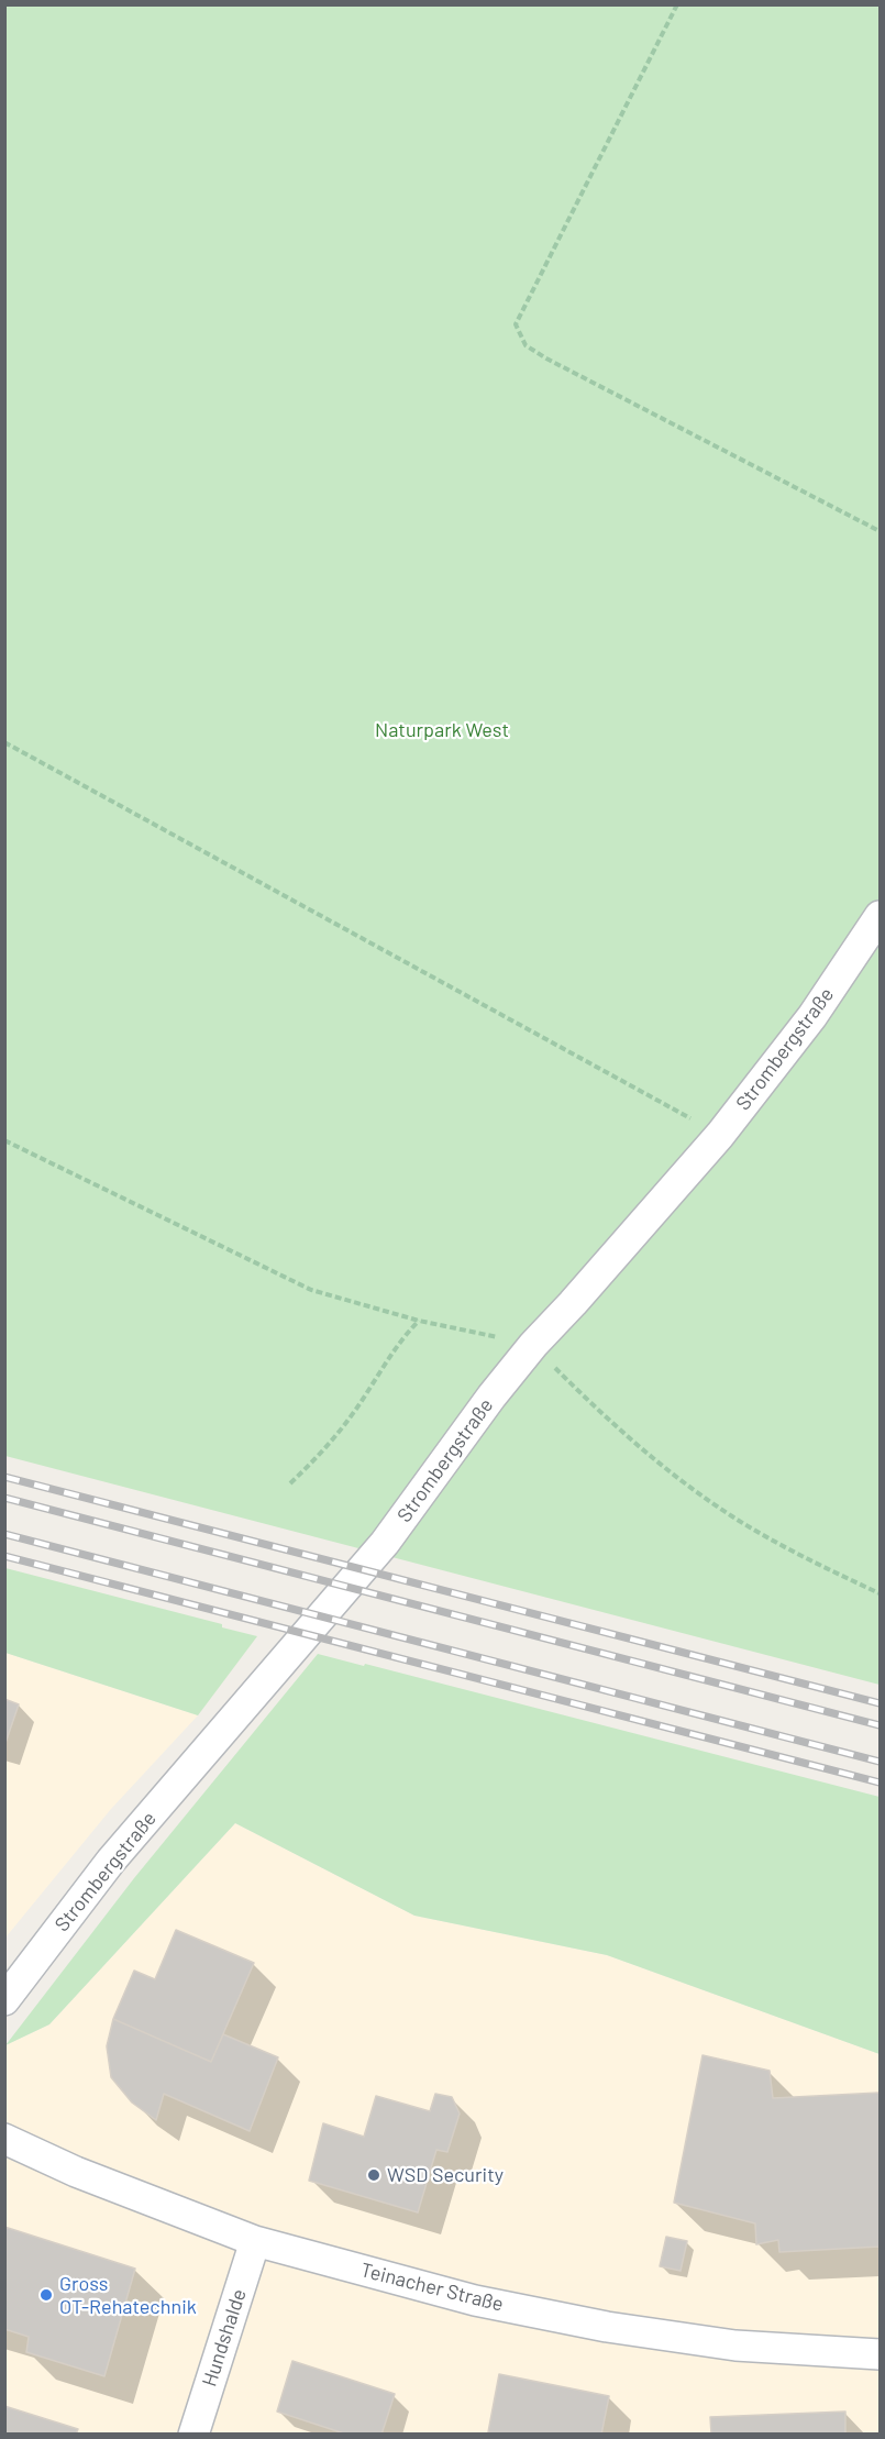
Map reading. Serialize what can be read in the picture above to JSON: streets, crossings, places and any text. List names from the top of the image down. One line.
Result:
{"streets":{"street":["Strombergstraße","Teinacher Straße","Hundshalde"]},"crossings":[["Teinacher Straße","Hundshalde"]],"parks":["Naturpark West"],"places":["WSD Security","Gross OT-Rehatechnik"]}
